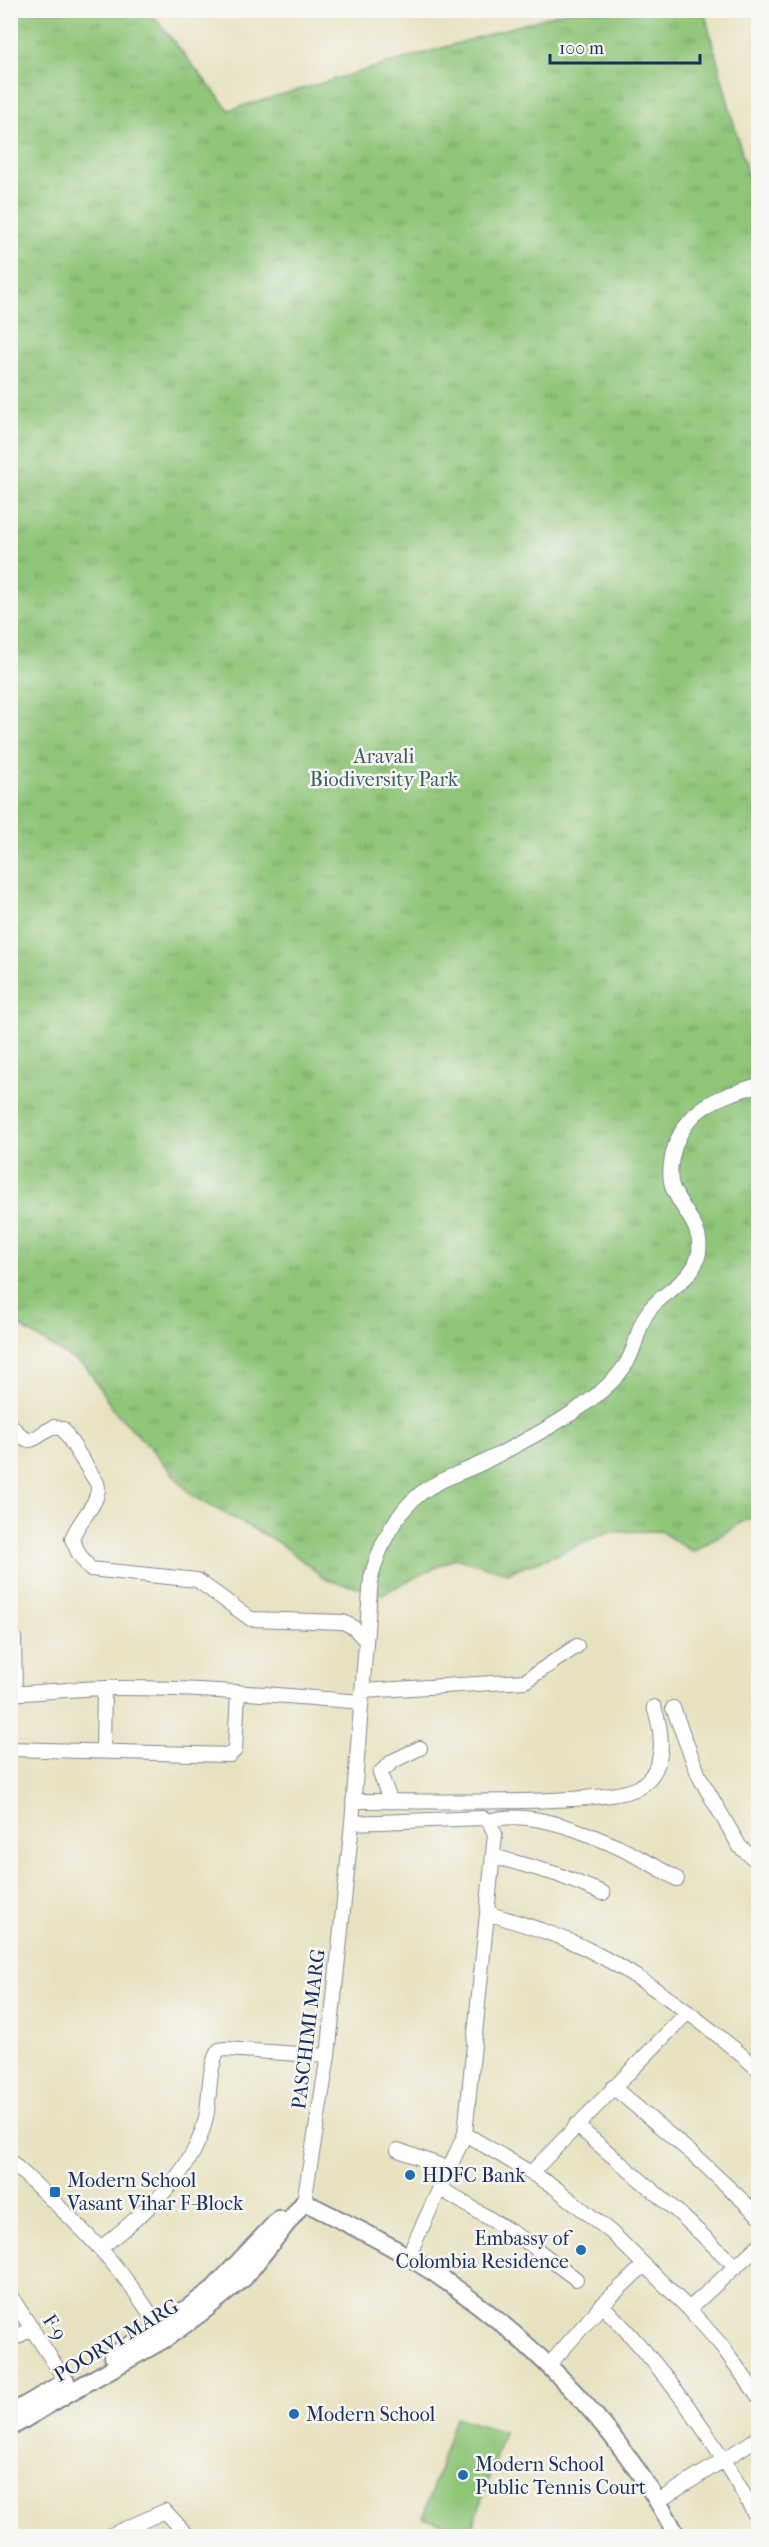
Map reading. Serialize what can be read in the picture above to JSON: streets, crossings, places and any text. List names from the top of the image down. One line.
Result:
{"streets":{"main road":["POORVI MARG"],"street":["PASCHIMI MARG","F-9"]},"crossings":[["PASCHIMI MARG","POORVI MARG"],["F-9","POORVI MARG"]],"parks":["Aravali Biodiversity Park"],"places":{"other":["HDFC Bank","Embassy of Colombia Residence","Modern School","Modern School Public Tennis Court"],"transit":["Modern School Vasant Vihar F-Block"]},"scale_bar":"100 m"}
